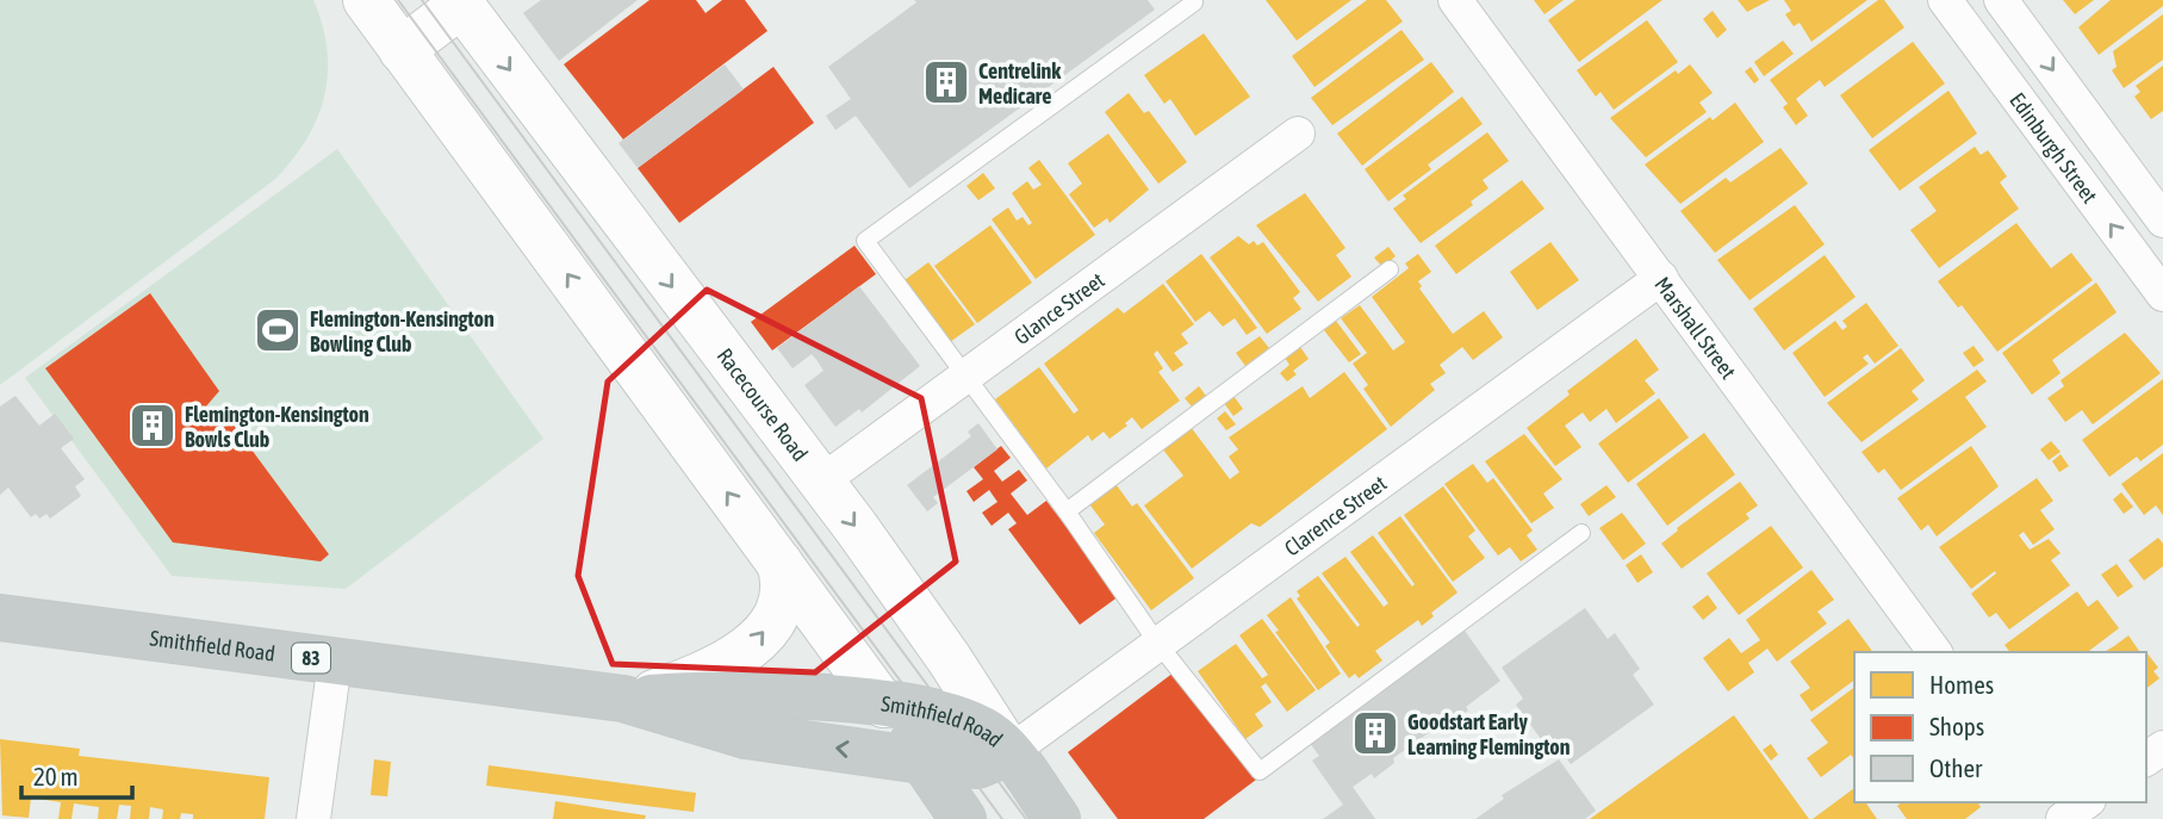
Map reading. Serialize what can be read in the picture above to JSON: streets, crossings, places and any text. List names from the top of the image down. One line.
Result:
{"streets":{"highway":["Racecourse Road","Smithfield Road","83"],"street":["Edinburgh Street","Glance Street","Marshall Street","Clarence Street"]},"crossings":[["Glance Street","Racecourse Road"],["Marshall Street","Clarence Street"],["Racecourse Road","Clarence Street"],["Racecourse Road","Smithfield Road"],["Clarence Street","Smithfield Road"]],"places":{"building":["Centrelink Medicare","Flemington-Kensington Bowls Club","Goodstart Early Learning Flemington"],"sports":["Flemington-Kensington Bowling Club"]},"legend":["Homes","Shops","Other"],"scale_bar":"20 m"}
